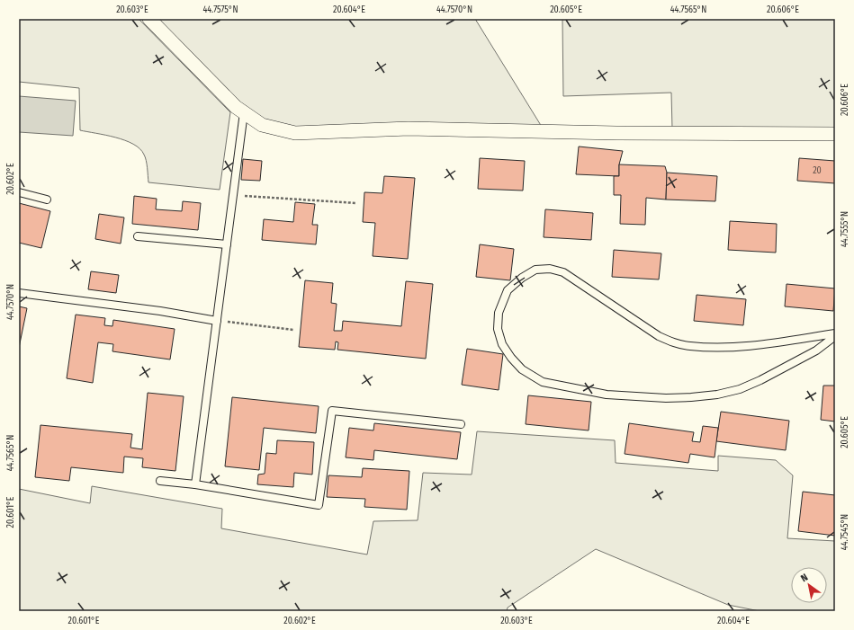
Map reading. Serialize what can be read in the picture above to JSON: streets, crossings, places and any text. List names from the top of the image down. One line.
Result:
{"house_numbers":["20"],"north":"top left","coordinates":["20.603°E","44.7575°N","20.604°E","44.7570°N","20.605°E","44.7565°N","20.606°E","20.602°E","44.7555°N","20.601°E","44.7545°N"]}
